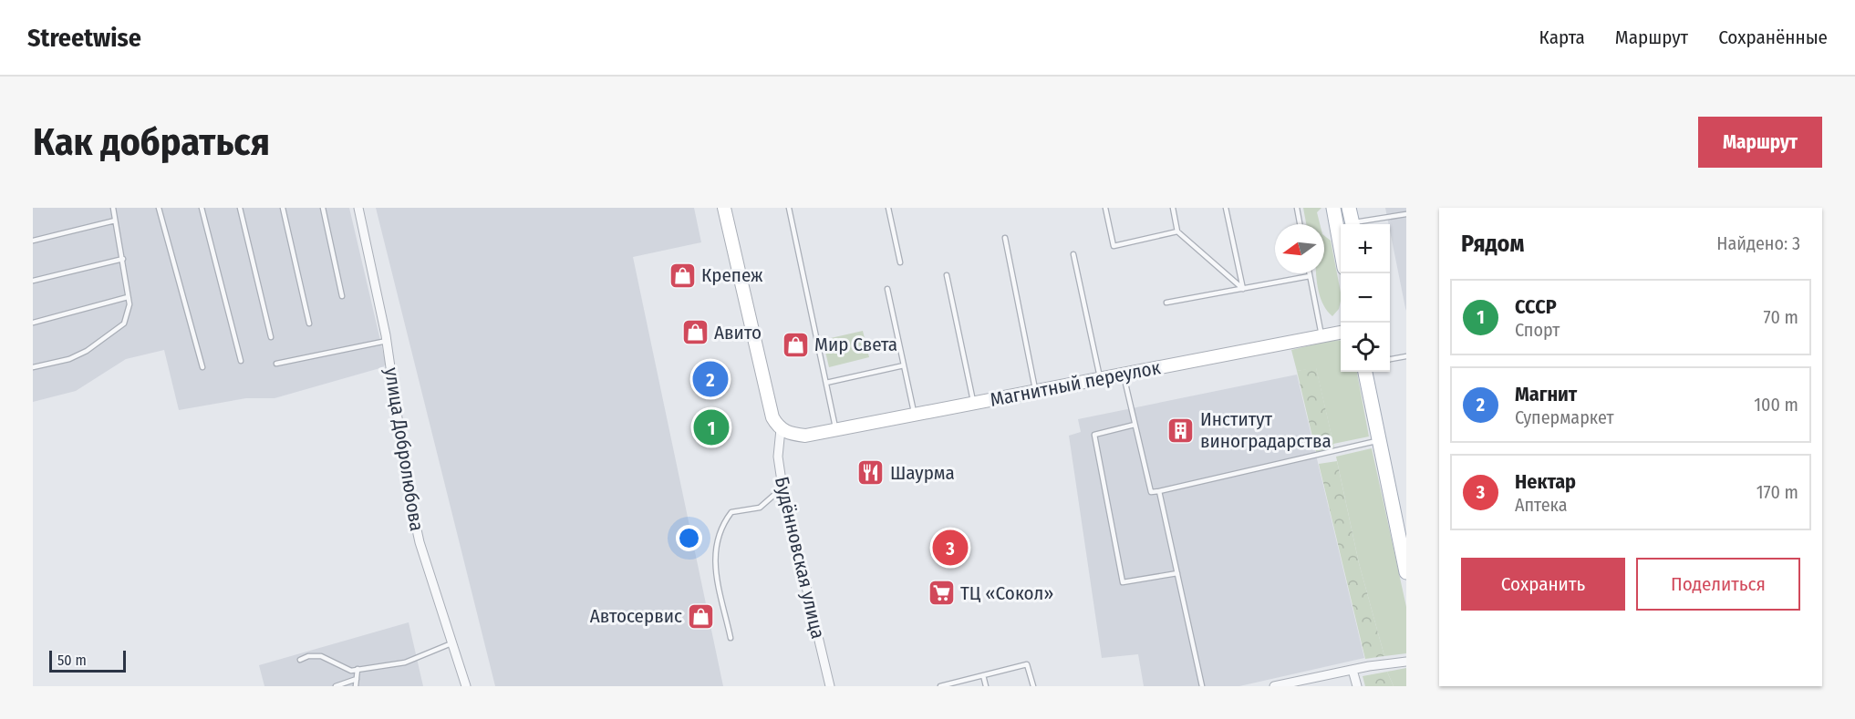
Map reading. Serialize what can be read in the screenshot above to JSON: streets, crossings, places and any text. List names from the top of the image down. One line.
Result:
{"streets":{"main road":["Магнитный переулок"],"street":["улица Добролюбова","Будённовская улица"]},"crossings":[["Магнитный переулок","Будённовская улица"]],"places":{"shop":["Крепеж","Авито","Мир Света","Автосервис"],"building":["Институт виноградарства"],"restaurant":["Шаурма"],"supermarket":["ТЦ «Сокол»"]},"scale_bar":"50 m","north":"left","page":{"header":"Streetwise","nav":["Карта","Маршрут","Сохранённые"],"buttons":["Маршрут",["Сохранить","Поделиться"]],"title":"Как добраться","heading":["Рядом","Найдено: 3"],"map_buttons":["+","−"],"list":[{"mark":"1","name":"СССР","note":"Спорт","value":"70 m"},{"mark":"2","name":"Магнит","note":"Супермаркет","value":"100 m"},{"mark":"3","name":"Нектар","note":"Аптека","value":"170 m"}],"pins":["2","1","3"],"scale":"50 m"}}
